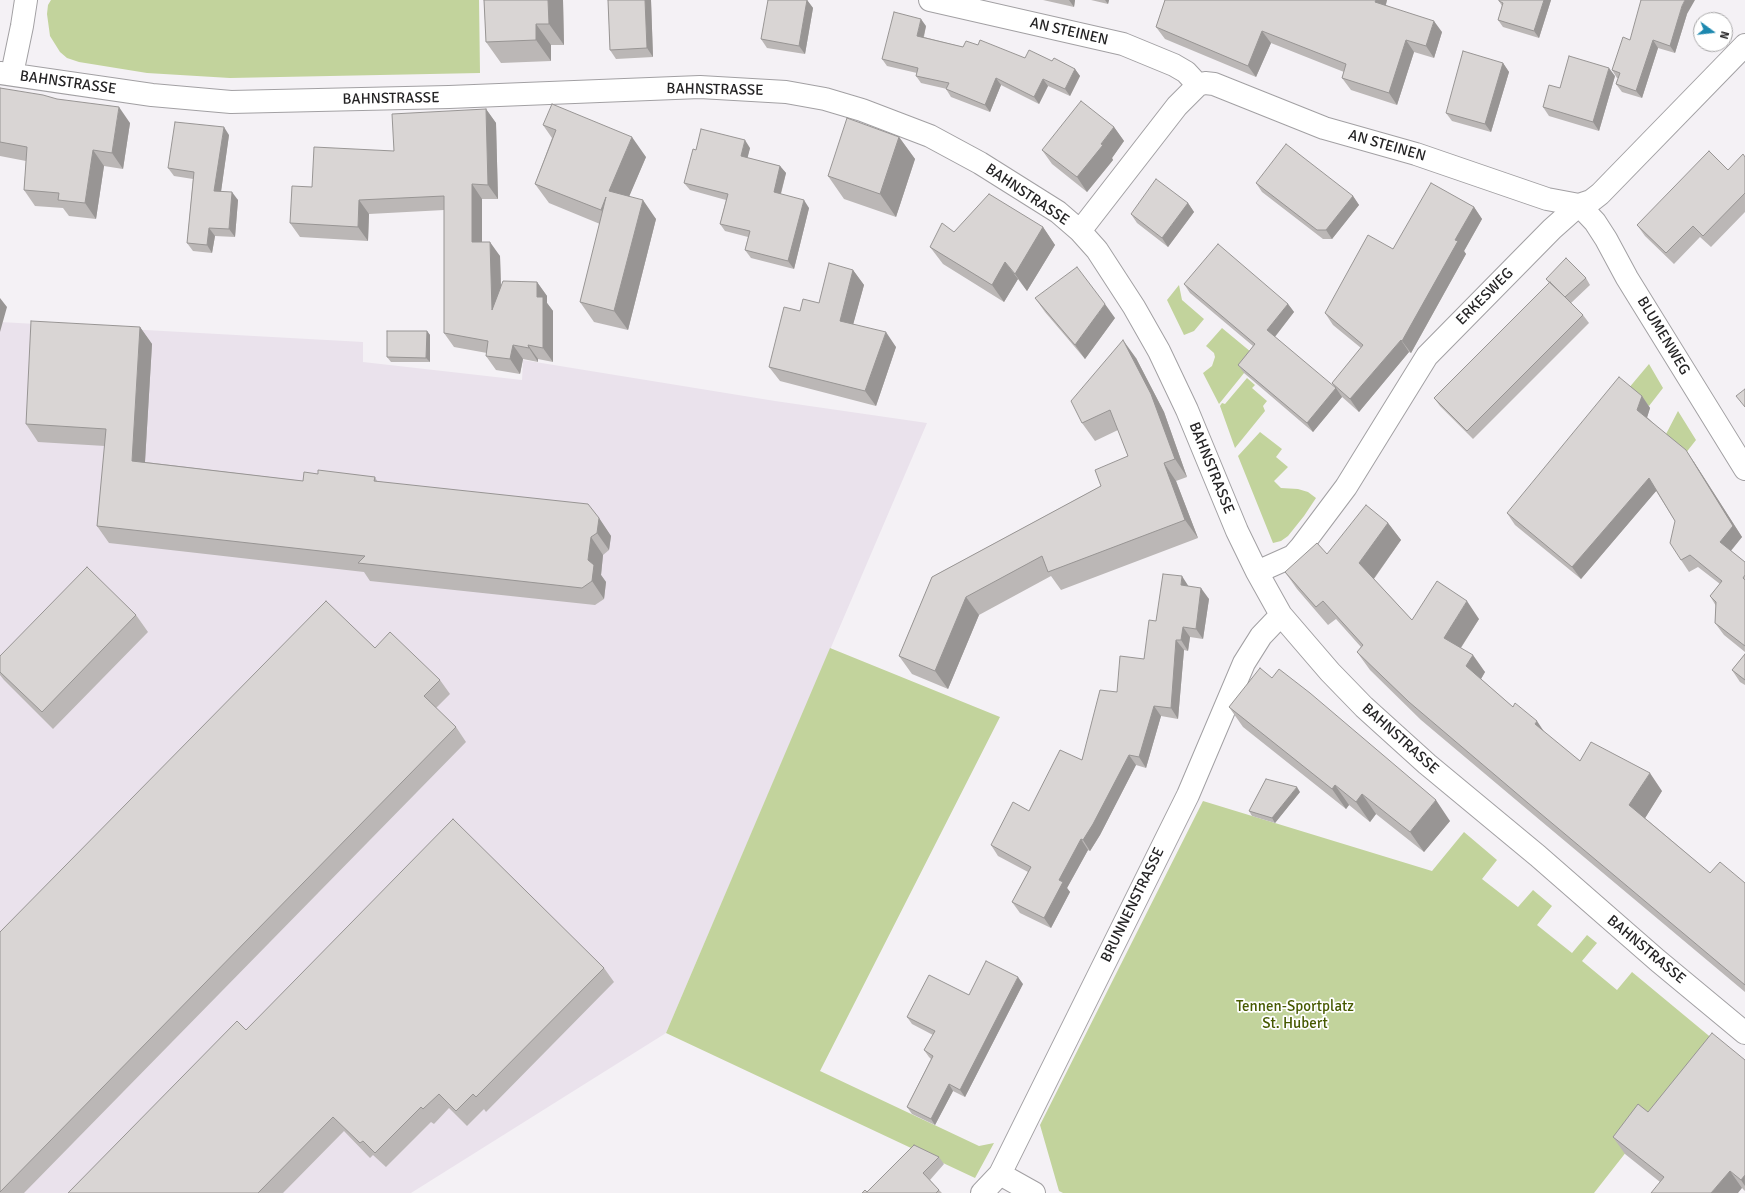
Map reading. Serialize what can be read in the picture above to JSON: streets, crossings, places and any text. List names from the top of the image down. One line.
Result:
{"streets":{"street":["AN STEINEN","BAHNSTRASSE","ERKESWEG","BLUMENWEG","BRUNNENSTRASSE"]},"crossings":[["AN STEINEN","ERKESWEG"],["AN STEINEN","BLUMENWEG"],["BAHNSTRASSE","ERKESWEG"],["BAHNSTRASSE","BRUNNENSTRASSE"],["ERKESWEG","BLUMENWEG"]],"parks":["Tennen-Sportplatz St. Hubert"],"north":"right"}
